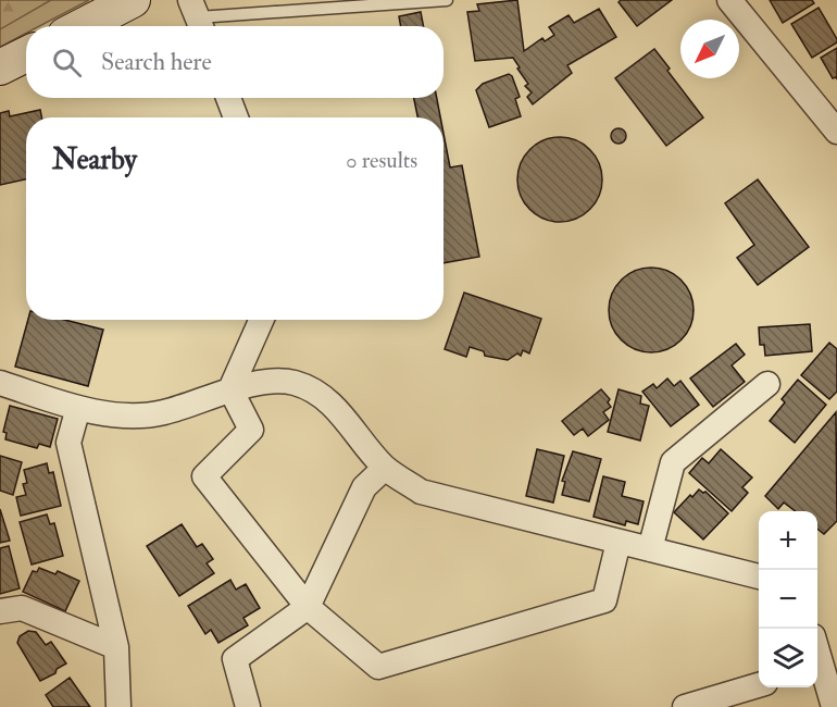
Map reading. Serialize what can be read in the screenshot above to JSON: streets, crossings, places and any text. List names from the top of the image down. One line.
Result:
{"north":"bottom left","page":{"search":"Search here","heading":["Nearby","0 results"],"map_buttons":["+","−"]}}
